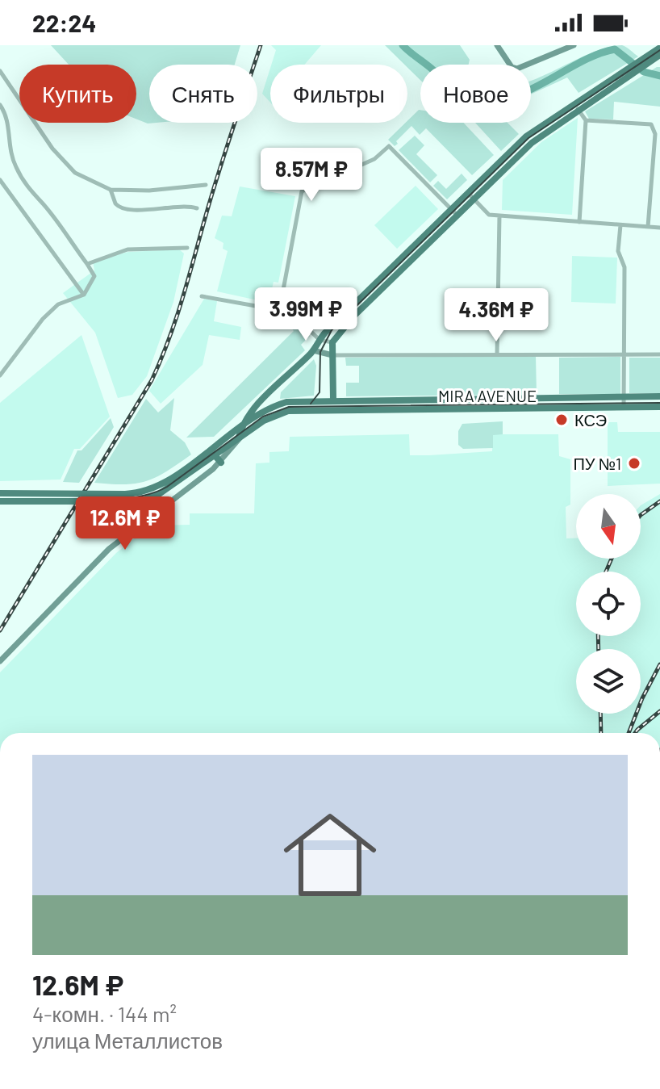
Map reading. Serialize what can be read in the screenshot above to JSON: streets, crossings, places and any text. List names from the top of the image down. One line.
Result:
{"streets":{"main road":["MIRA AVENUE"]},"places":["КСЭ","ПУ №1"],"north":"bottom","page":{"status":"22:24","chip":["Купить","Снять","Фильтры","Новое"],"price":["8.57M ₽","3.99M ₽","4.36M ₽","12.6M ₽"],"list":[{"name":"12.6M ₽","note":"4-комн. · 144 m² · улица Металлистов"}]}}
